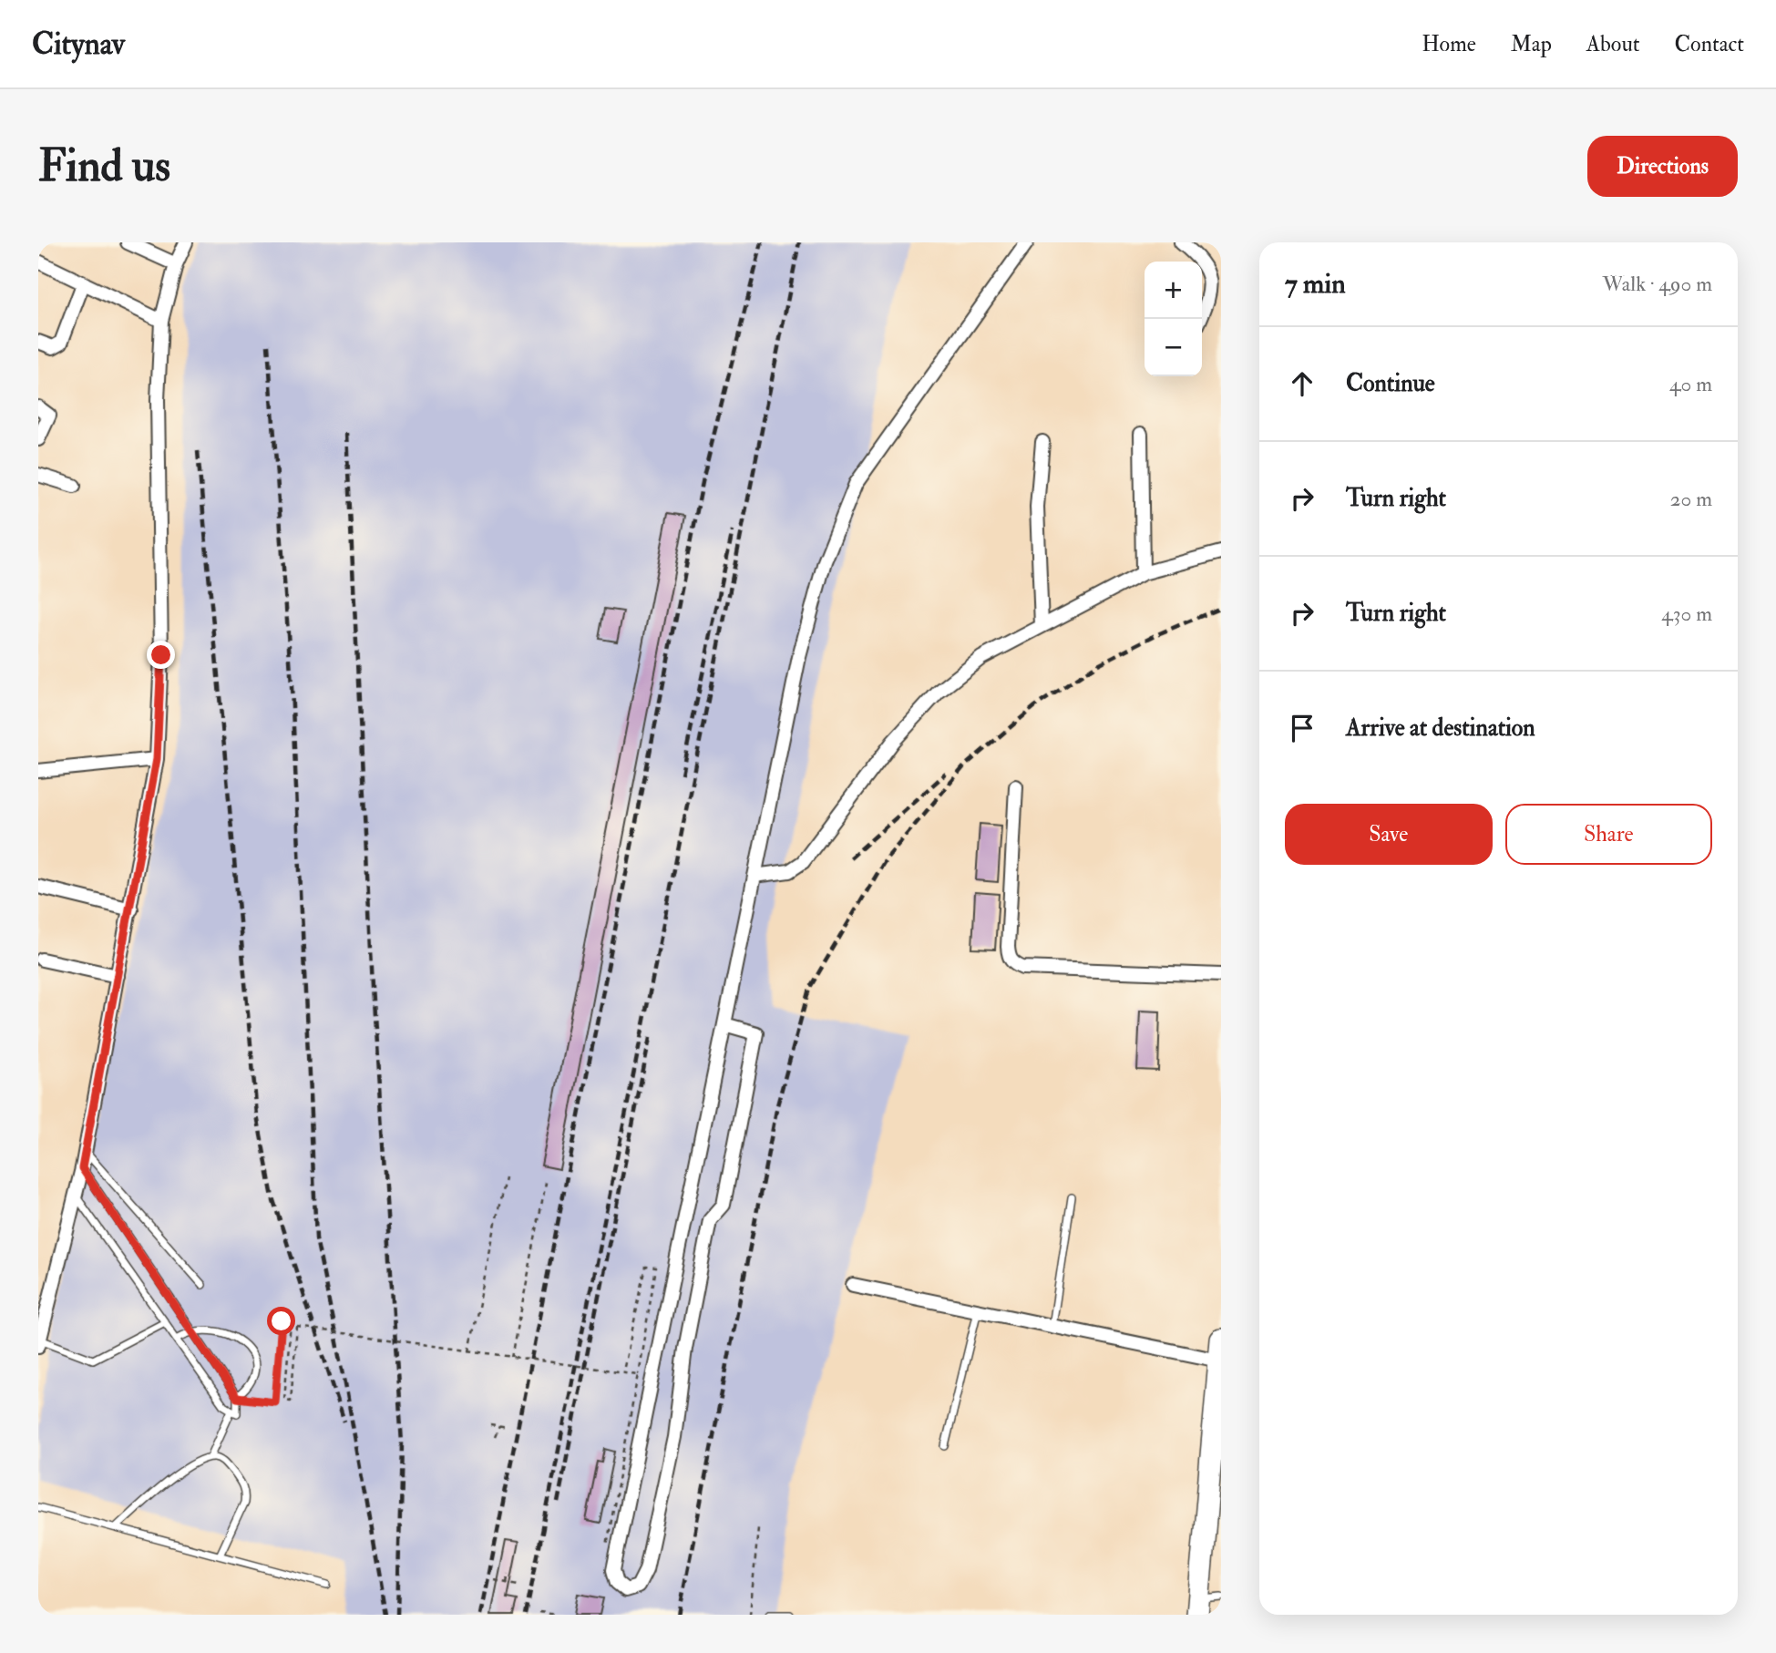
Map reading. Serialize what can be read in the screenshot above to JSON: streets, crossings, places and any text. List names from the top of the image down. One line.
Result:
{"page":{"header":"Citynav","nav":["Home","Map","About","Contact"],"buttons":["Directions",["Save","Share"]],"title":"Find us","heading":["7 min","Walk · 490 m"],"map_buttons":["+","−"],"list":[["Continue","40 m"],["Turn right","20 m"],["Turn right","430 m"],"Arrive at destination"]}}
